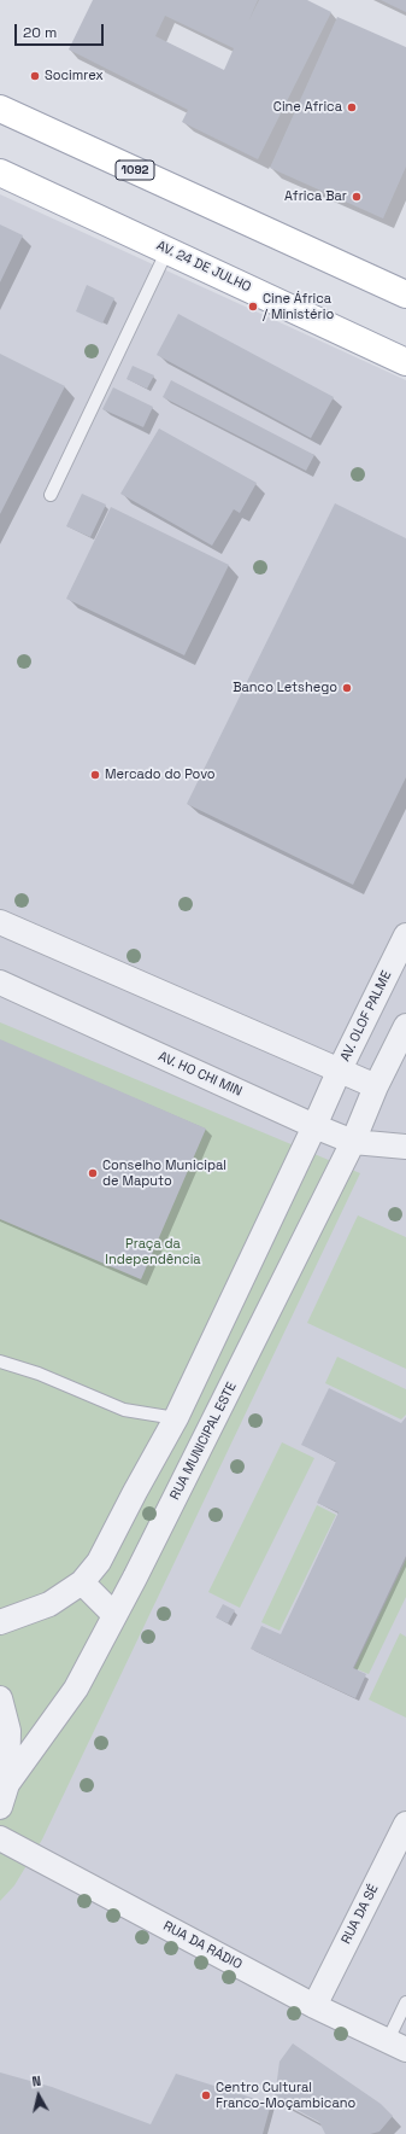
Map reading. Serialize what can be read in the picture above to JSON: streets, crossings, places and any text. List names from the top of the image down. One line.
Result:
{"streets":{"main road":["1092","AV. 24 DE JULHO"],"street":["AV. OLOF PALME","AV. HO CHI MIN","RUA MUNICIPAL ESTE","RUA DA SÉ","RUA DA RÁDIO"]},"crossings":[["AV. HO CHI MIN","RUA MUNICIPAL ESTE"],["RUA DA SÉ","RUA DA RÁDIO"]],"parks":["Praça da Independência"],"places":["Socimrex","Cine Africa","Africa Bar","Cine África / Ministério","Banco Letshego","Mercado do Povo","Conselho Municipal de Maputo","Centro Cultural Franco-Moçambicano"],"scale_bar":"20 m","north":"top"}
